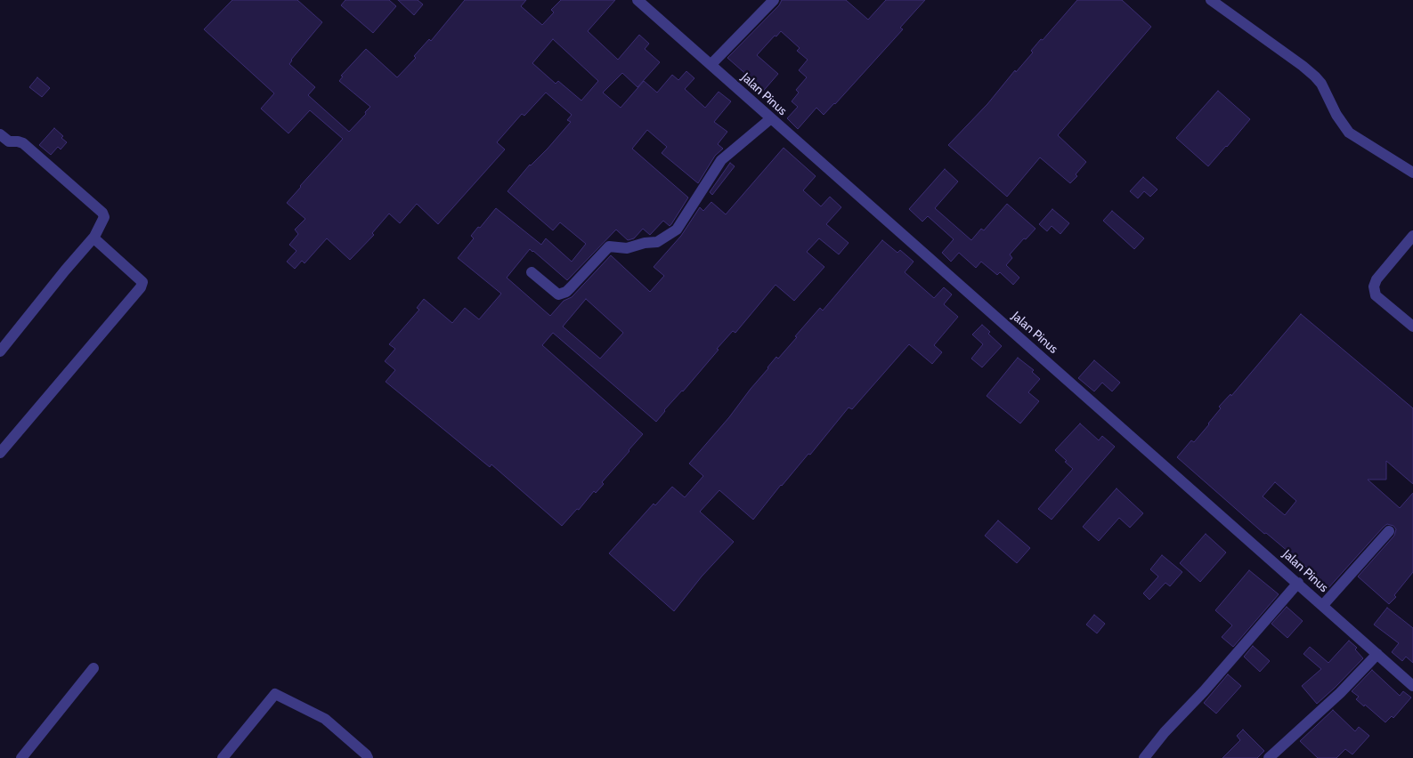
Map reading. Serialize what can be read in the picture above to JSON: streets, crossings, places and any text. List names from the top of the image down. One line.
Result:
{"streets":{"street":["Jalan Pinus"]}}
